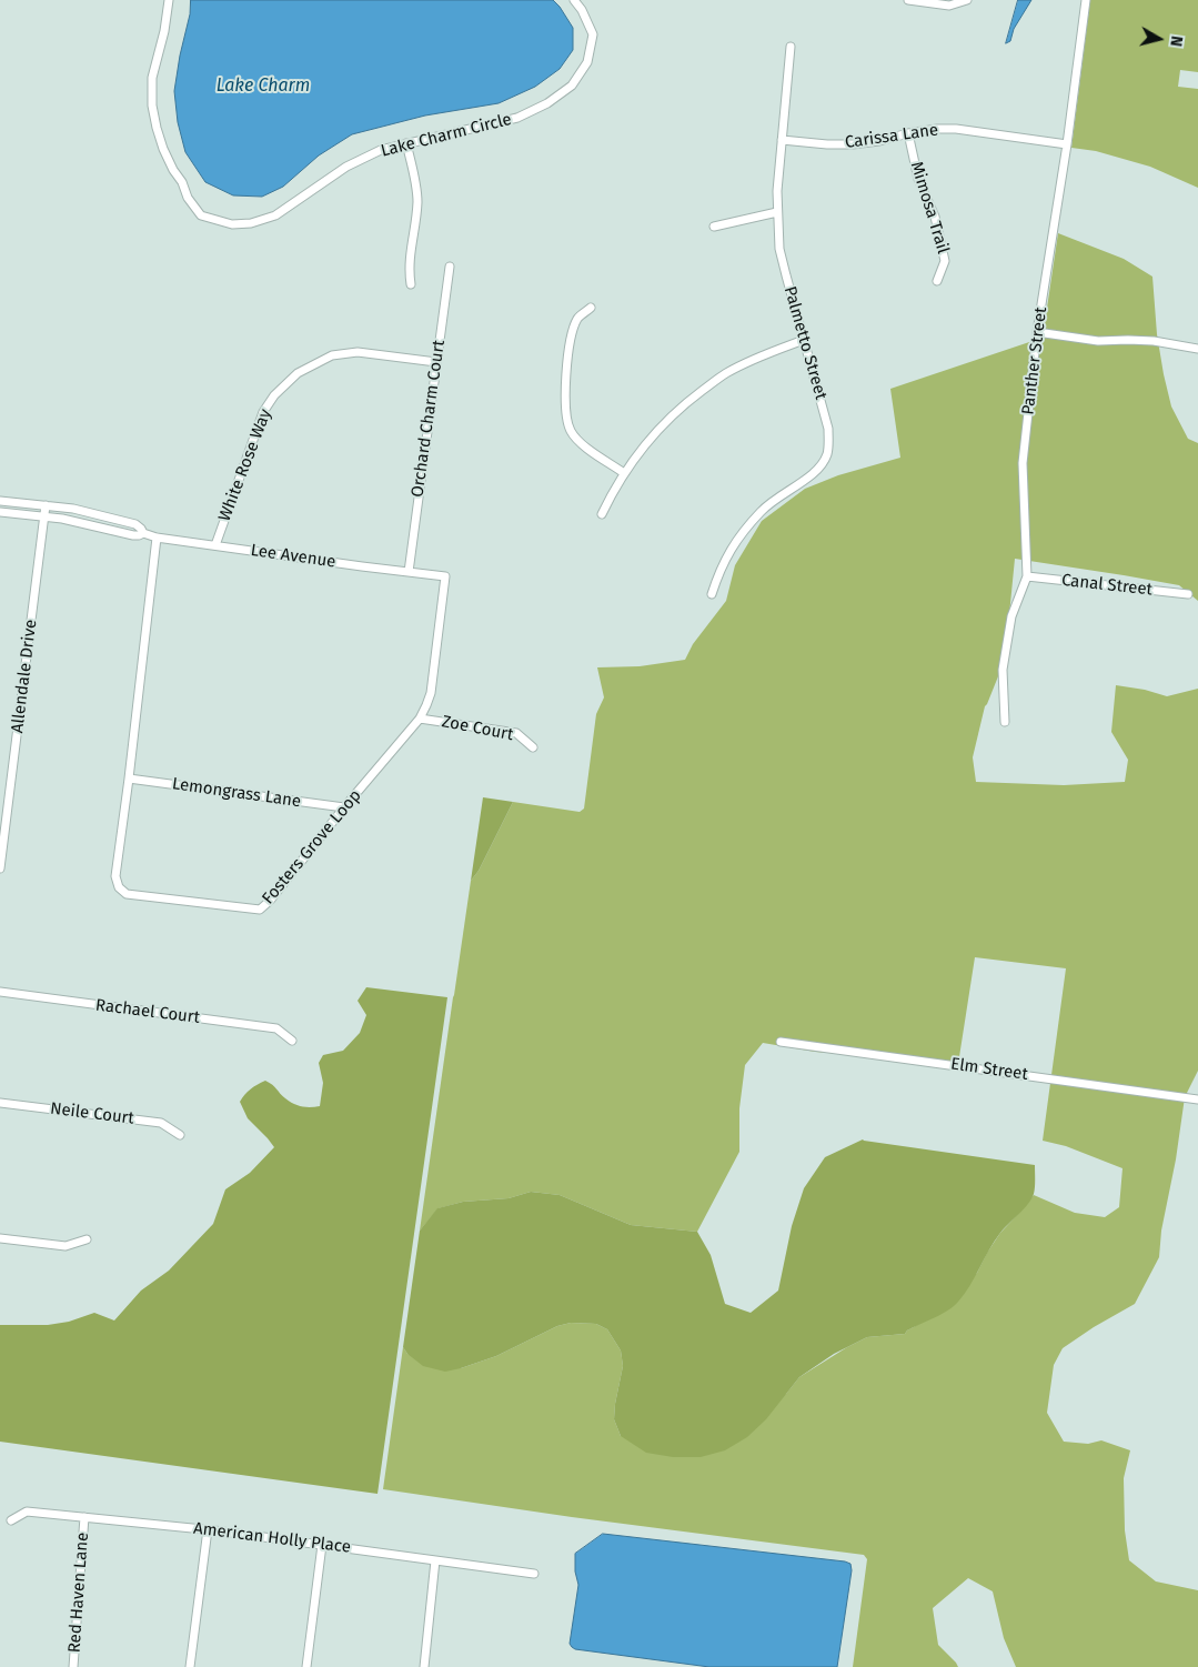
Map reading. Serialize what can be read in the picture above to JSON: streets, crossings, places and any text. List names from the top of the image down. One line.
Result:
{"streets":{"street":["Lake Charm Circle","Carissa Lane","Mimosa Trail","Palmetto Street","Panther Street","Orchard Charm Court","White Rose Way","Lee Avenue","Canal Street","Allendale Drive","Zoe Court","Lemongrass Lane","Fosters Grove Loop","Rachael Court","Elm Street","Neile Court","American Holly Place","Red Haven Lane"]},"crossings":[["Carissa Lane","Mimosa Trail"],["Carissa Lane","Palmetto Street"],["Carissa Lane","Panther Street"],["Panther Street","Canal Street"],["Orchard Charm Court","White Rose Way"],["Orchard Charm Court","Lee Avenue"],["White Rose Way","Lee Avenue"],["Lee Avenue","Allendale Drive"],["Lee Avenue","Fosters Grove Loop"],["Zoe Court","Fosters Grove Loop"],["Lemongrass Lane","Fosters Grove Loop"],["American Holly Place","Red Haven Lane"]],"water":["Lake Charm"],"north":"right"}
